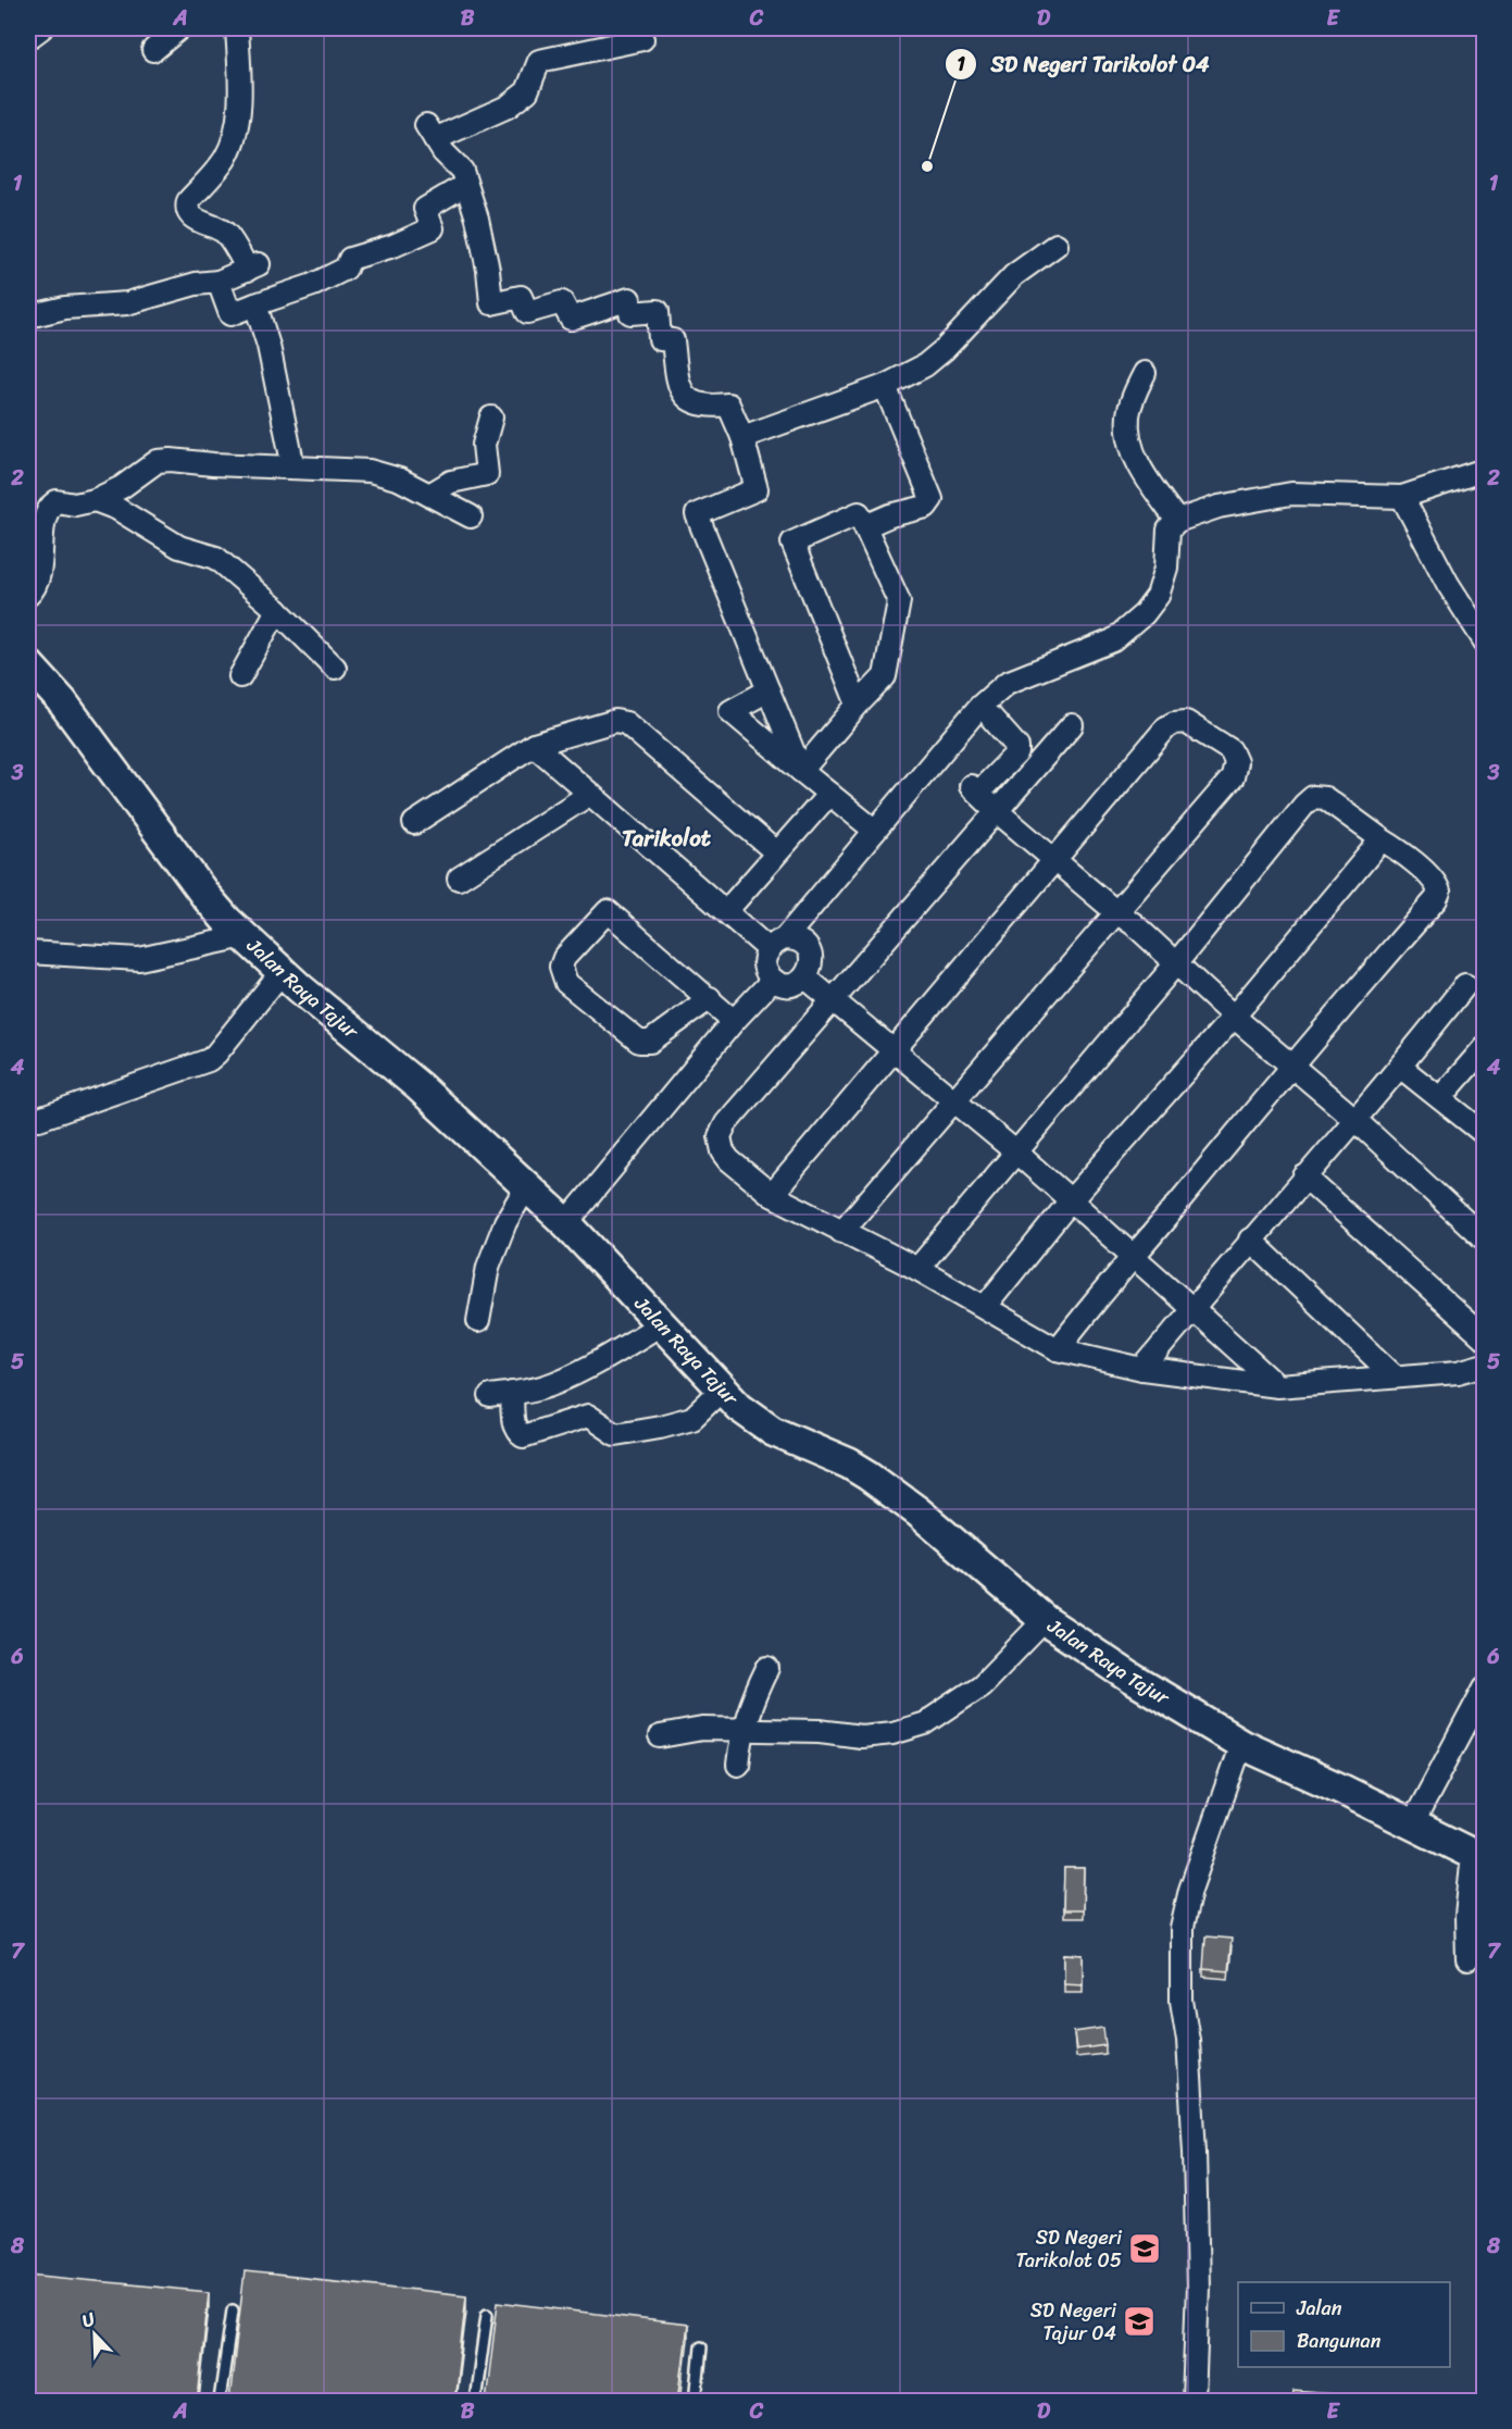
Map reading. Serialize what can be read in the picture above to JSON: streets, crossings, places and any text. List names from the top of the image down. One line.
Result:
{"streets":{"main road":["Jalan Raya Tajur"]},"districts":["Tarikolot"],"places":{"other":["SD Negeri Tarikolot 04"],"school or university":["SD Negeri Tarikolot 05","SD Negeri Tajur 04"]},"legend":["Jalan","Bangunan"],"north":"top left","grid":{"columns":["A","B","C","D","E"],"rows":["1","2","3","4","5","6","7","8"]}}
